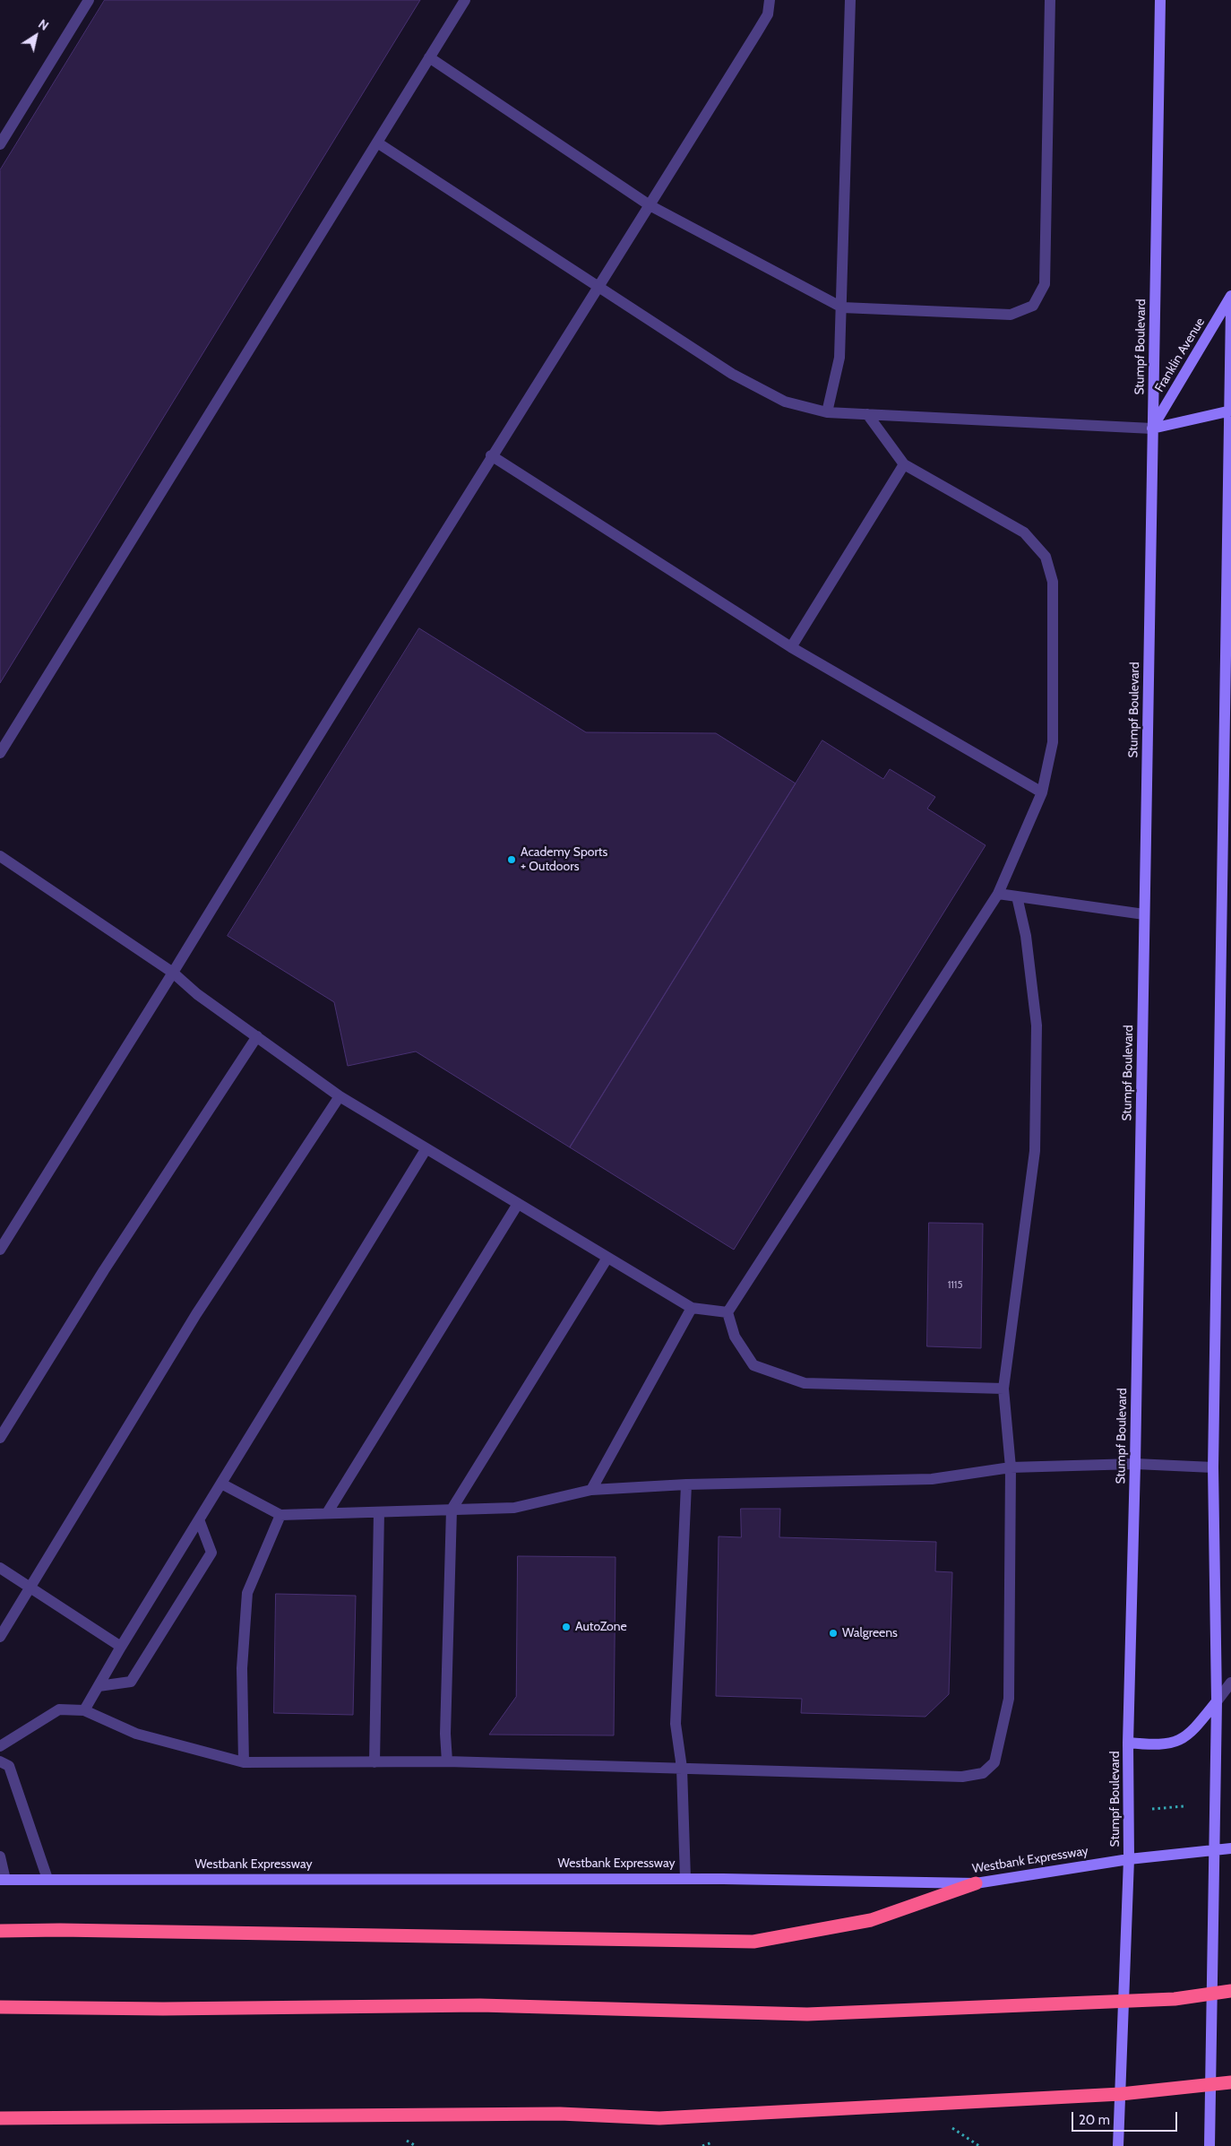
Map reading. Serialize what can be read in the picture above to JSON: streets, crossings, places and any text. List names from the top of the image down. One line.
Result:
{"streets":{"main road":["Stumpf Boulevard","Franklin Avenue","Westbank Expressway"]},"crossings":[["Stumpf Boulevard","Franklin Avenue"],["Stumpf Boulevard","Westbank Expressway"]],"places":["Academy Sports + Outdoors","AutoZone","Walgreens"],"house_numbers":["1115"],"scale_bar":"20 m","north":"top right"}
